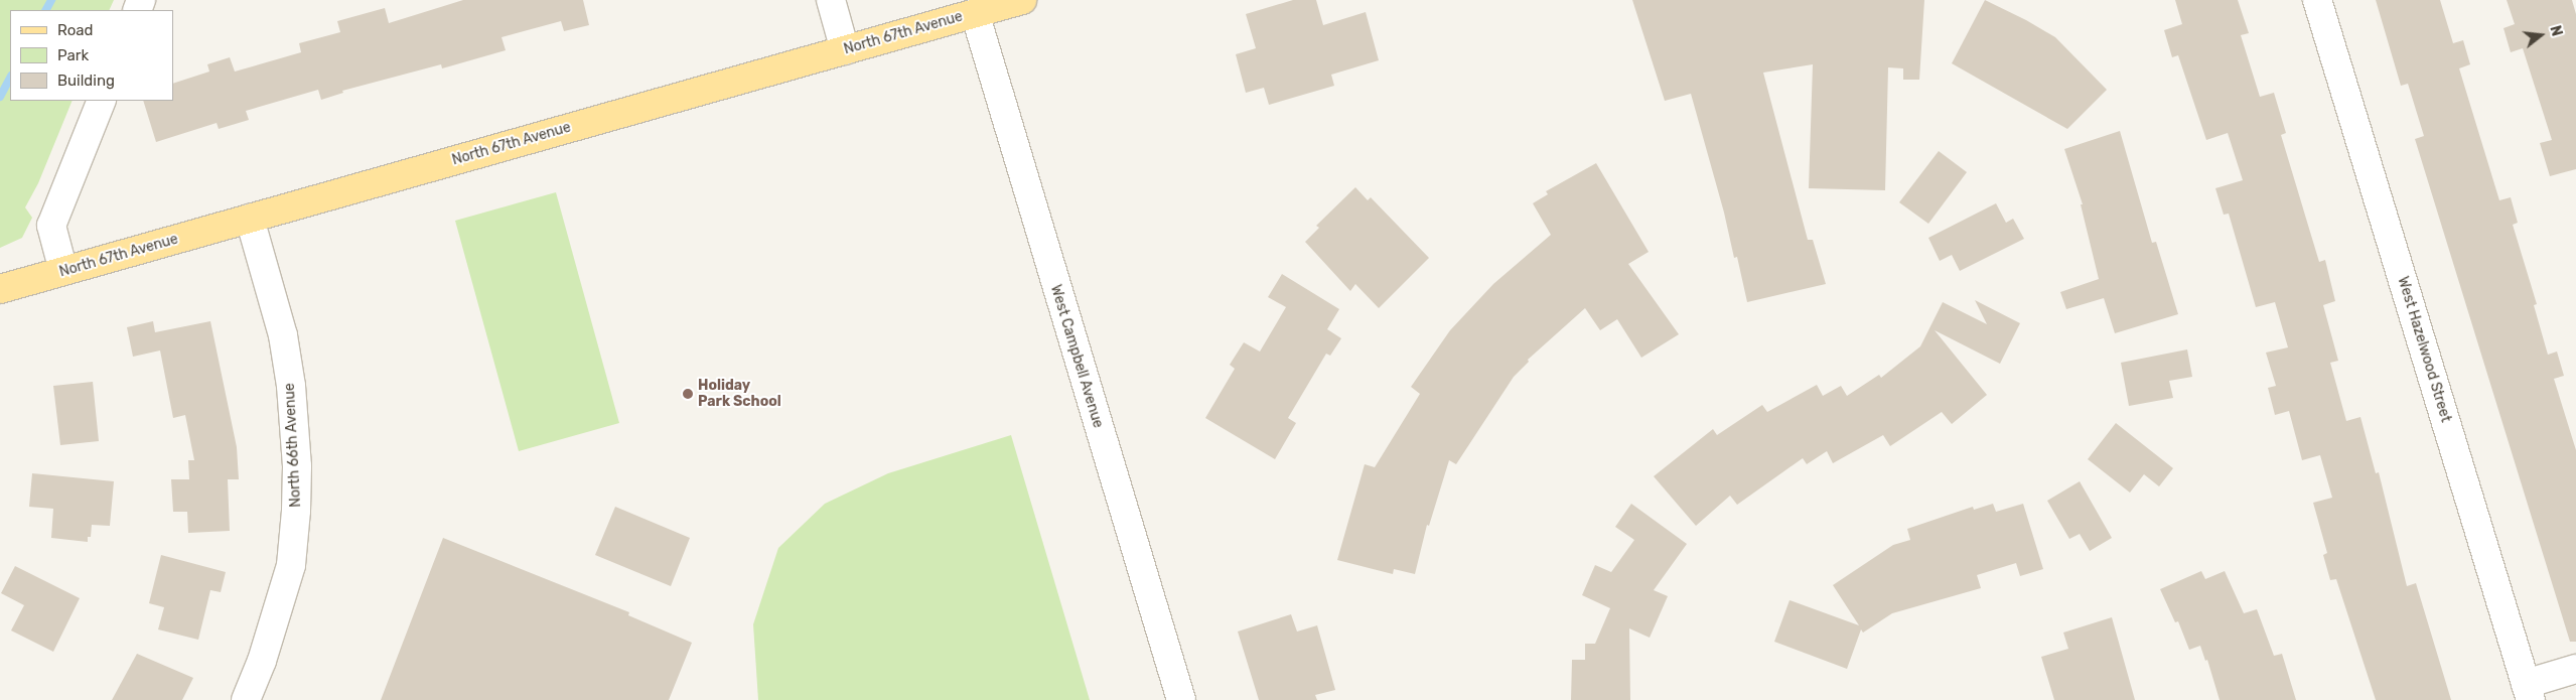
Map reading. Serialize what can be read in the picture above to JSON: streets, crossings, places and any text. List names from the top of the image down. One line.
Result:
{"streets":{"main road":["North 67th Avenue"],"street":["West Hazelwood Street","West Campbell Avenue","North 66th Avenue"]},"crossings":[["North 67th Avenue","West Campbell Avenue"],["North 67th Avenue","North 66th Avenue"]],"places":["Holiday Park School"],"legend":["Road","Park","Building"],"north":"right"}
